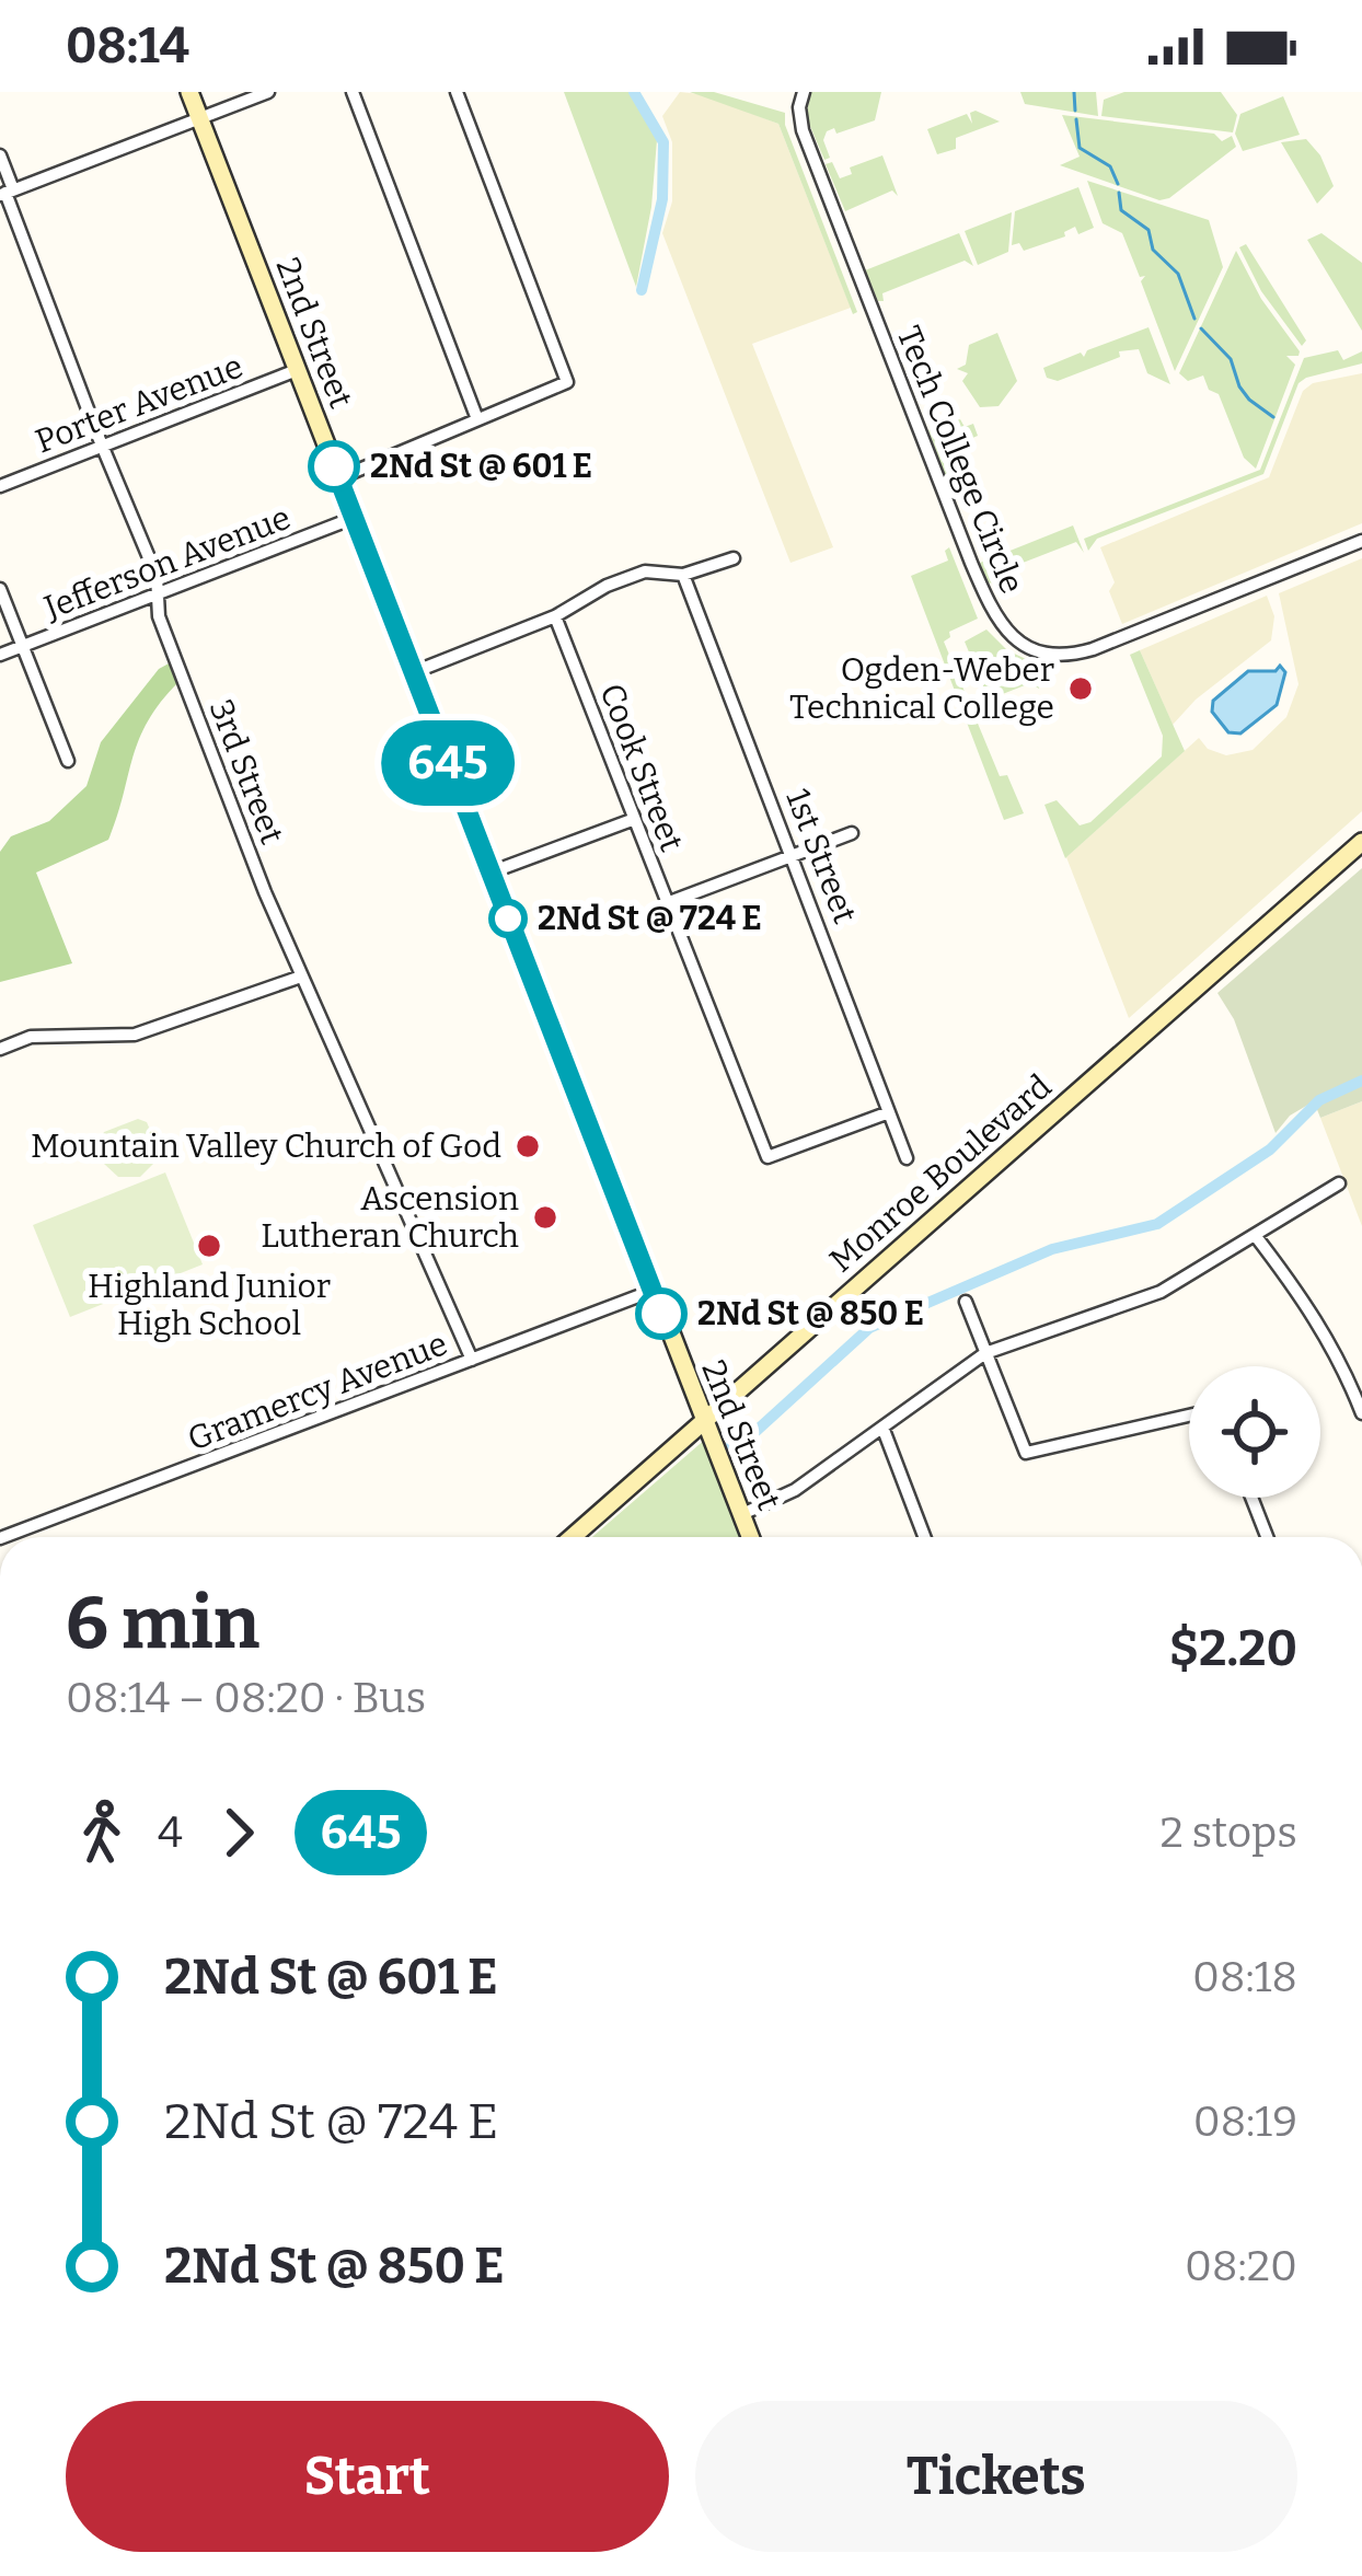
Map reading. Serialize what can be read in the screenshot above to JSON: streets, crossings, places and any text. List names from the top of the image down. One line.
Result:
{"streets":{"main road":["2nd Street","Monroe Boulevard"],"street":["Porter Avenue","Tech College Circle","Jefferson Avenue","Cook Street","3rd Street","1st Street","Gramercy Avenue"]},"crossings":[["2nd Street","Porter Avenue"],["2nd Street","Jefferson Avenue"],["2nd Street","Monroe Boulevard"],["2nd Street","Gramercy Avenue"],["Porter Avenue","3rd Street"],["Jefferson Avenue","3rd Street"],["Cook Street","1st Street"],["3rd Street","Gramercy Avenue"]],"places":["2Nd St @ 601 E","Ogden-Weber Technical College","2Nd St @ 724 E","Mountain Valley Church of God","Ascension Lutheran Church","Highland Junior High School","2Nd St @ 850 E"],"lines":["bus line 645"],"page":{"status":"08:14","on_map":"645","heading":["6 min","08:14 – 08:20 · Bus","$2.20"],"legs":["4","645","2 stops"],"list":[{"name":"2Nd St @ 601 E","value":"08:18"},{"name":"2Nd St @ 724 E","value":"08:19"},{"name":"2Nd St @ 850 E","value":"08:20"}],"buttons":["Start","Tickets"]}}
